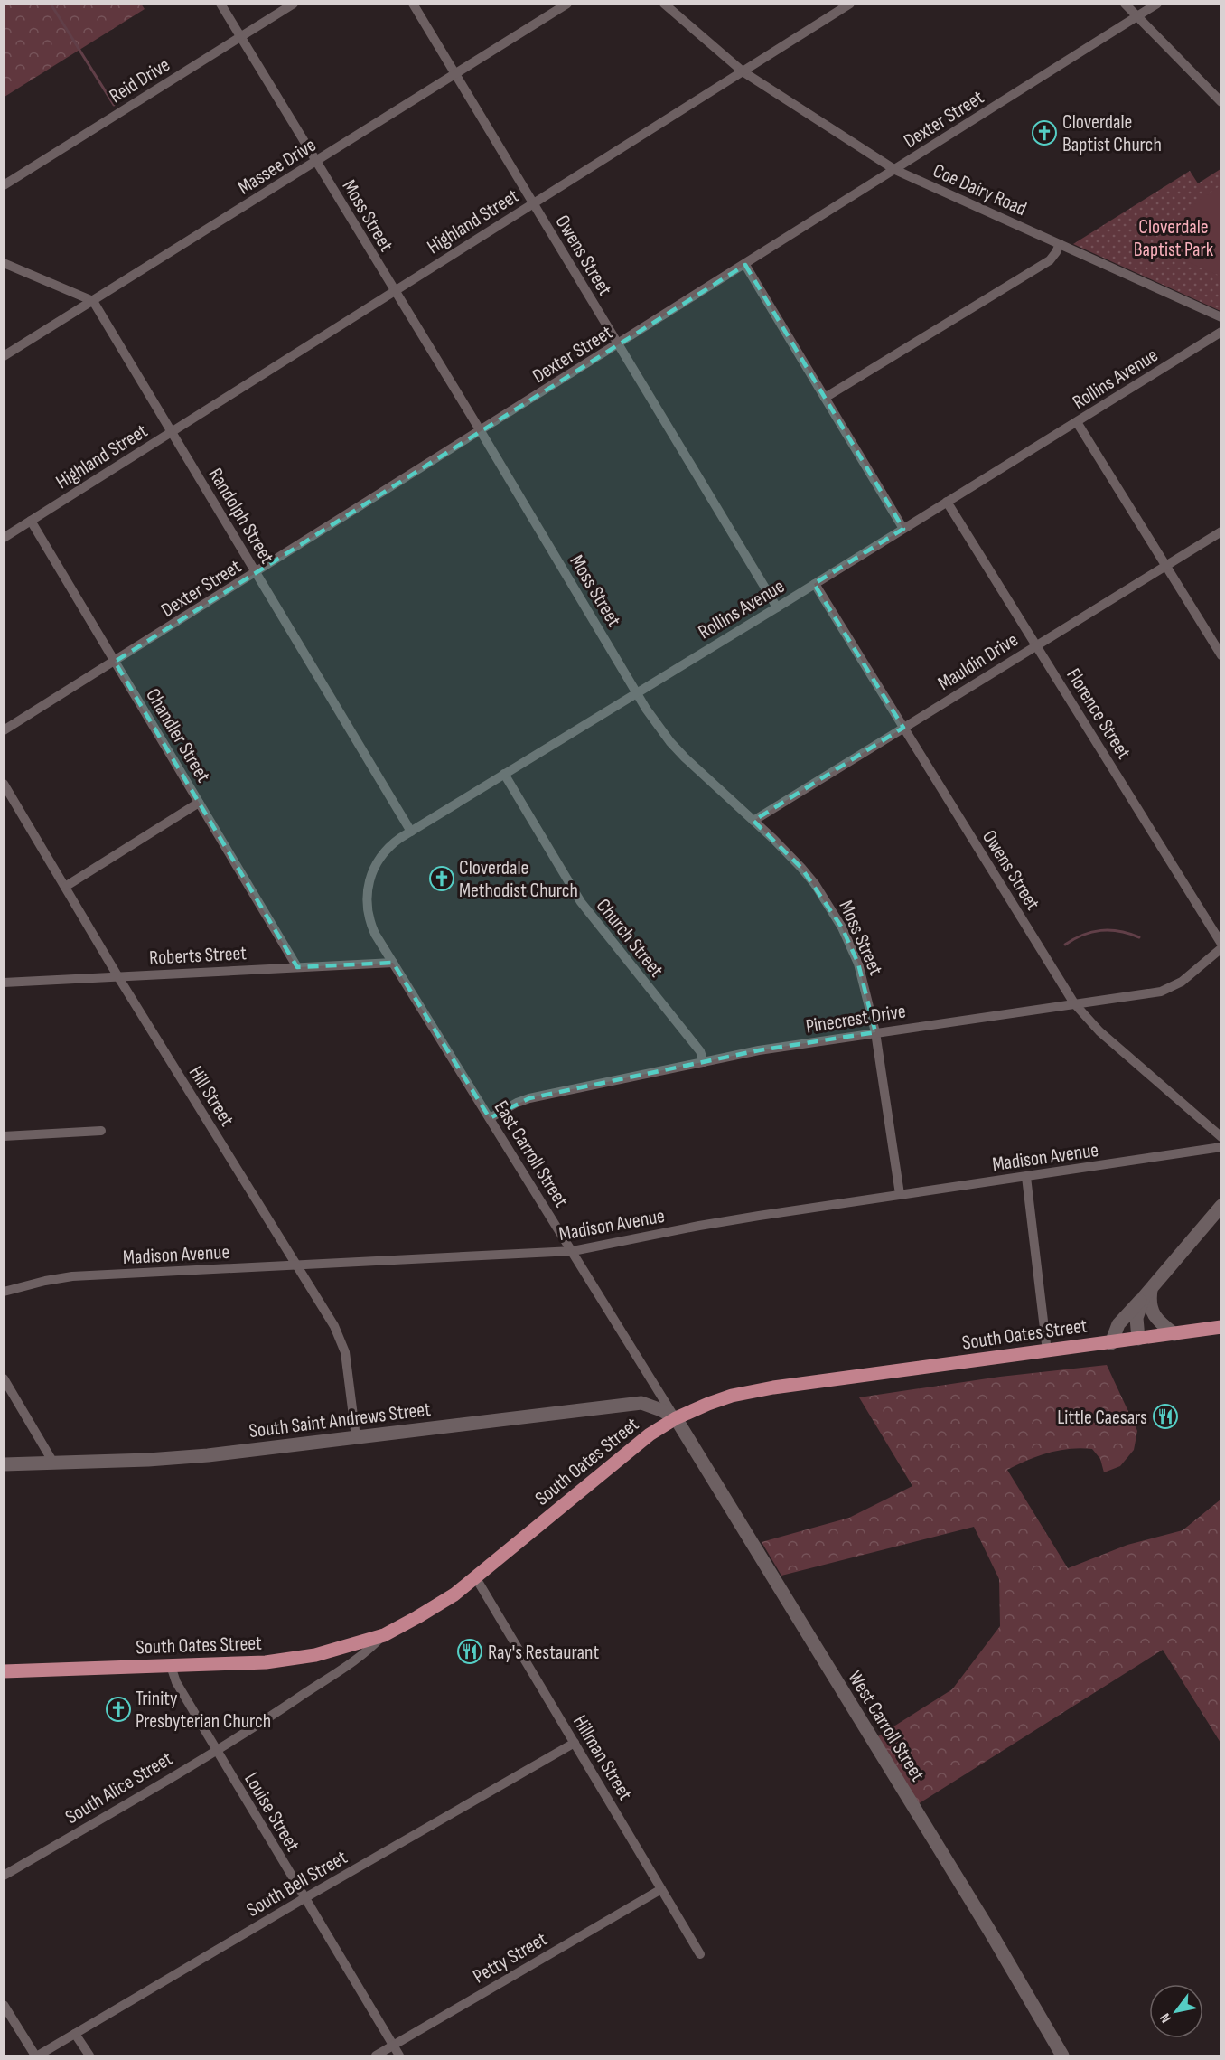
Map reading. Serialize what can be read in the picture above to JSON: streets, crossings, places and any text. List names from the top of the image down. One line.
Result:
{"streets":{"main road":["South Oates Street"],"street":["Reid Drive","Dexter Street","Massee Drive","Coe Dairy Road","Moss Street","Highland Street","Owens Street","Rollins Avenue","Randolph Street","Mauldin Drive","Florence Street","Chandler Street","Church Street","Roberts Street","Pinecrest Drive","Hill Street","East Carroll Street","Madison Avenue","South Saint Andrews Street","West Carroll Street","Hillman Street","South Alice Street","Louise Street","South Bell Street","Petty Street"]},"crossings":[["Reid Drive","Moss Street"],["Dexter Street","Coe Dairy Road"],["Dexter Street","Moss Street"],["Dexter Street","Owens Street"],["Dexter Street","Randolph Street"],["Dexter Street","Chandler Street"],["Massee Drive","Moss Street"],["Massee Drive","Owens Street"],["Massee Drive","Randolph Street"],["Coe Dairy Road","Highland Street"],["Moss Street","Highland Street"],["Moss Street","Rollins Avenue"],["Moss Street","Mauldin Drive"],["Moss Street","Pinecrest Drive"],["Moss Street","Madison Avenue"],["Highland Street","Owens Street"],["Highland Street","Randolph Street"],["Highland Street","Chandler Street"],["Owens Street","Rollins Avenue"],["Owens Street","Mauldin Drive"],["Owens Street","Pinecrest Drive"],["Rollins Avenue","Randolph Street"],["Rollins Avenue","Florence Street"],["Rollins Avenue","Church Street"],["Rollins Avenue","Roberts Street"],["Rollins Avenue","East Carroll Street"],["Mauldin Drive","Florence Street"],["Chandler Street","Roberts Street"],["Church Street","Pinecrest Drive"],["Roberts Street","Hill Street"],["Roberts Street","East Carroll Street"],["Pinecrest Drive","East Carroll Street"],["Hill Street","Madison Avenue"],["Hill Street","South Saint Andrews Street"],["East Carroll Street","Madison Avenue"],["East Carroll Street","South Oates Street"],["East Carroll Street","South Saint Andrews Street"],["East Carroll Street","West Carroll Street"],["South Oates Street","South Saint Andrews Street"],["South Oates Street","West Carroll Street"],["South Oates Street","Hillman Street"],["South Oates Street","South Alice Street"],["South Oates Street","Louise Street"],["South Saint Andrews Street","West Carroll Street"],["Hillman Street","South Bell Street"],["Hillman Street","Petty Street"],["South Alice Street","Louise Street"],["Louise Street","South Bell Street"],["Louise Street","Petty Street"]],"parks":["Cloverdale Baptist Park"],"places":{"church":["Cloverdale Baptist Church","Cloverdale Methodist Church","Trinity Presbyterian Church"],"restaurant":["Little Caesars","Ray's Restaurant"]},"north":"bottom left"}
